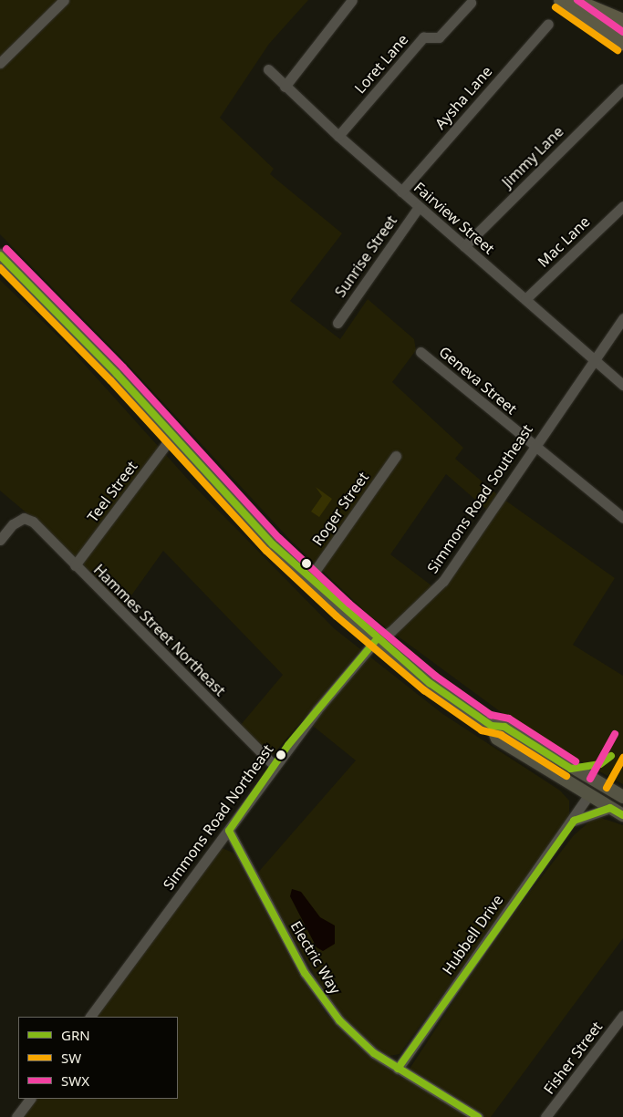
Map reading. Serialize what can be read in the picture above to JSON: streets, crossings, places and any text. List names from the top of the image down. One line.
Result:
{"streets":{"street":["Loret Lane","Aysha Lane","Jimmy Lane","Fairview Street","Mac Lane","Sunrise Street","Geneva Street","Teel Street","Simmons Road Southeast","Roger Street","Hammes Street Northeast","Simmons Road Northeast","Hubbell Drive","Electric Way","Fisher Street"]},"crossings":[["Loret Lane","Fairview Street"],["Aysha Lane","Fairview Street"],["Jimmy Lane","Fairview Street"],["Fairview Street","Mac Lane"],["Fairview Street","Sunrise Street"],["Fairview Street","Simmons Road Southeast"],["Geneva Street","Simmons Road Southeast"],["Teel Street","Hammes Street Northeast"],["Simmons Road Southeast","Simmons Road Northeast"],["Hammes Street Northeast","Simmons Road Northeast"],["Simmons Road Northeast","Electric Way"],["Hubbell Drive","Electric Way"]],"lines":["transit line SWX","transit line SW","transit line GRN"],"legend":["GRN","SW","SWX"]}
